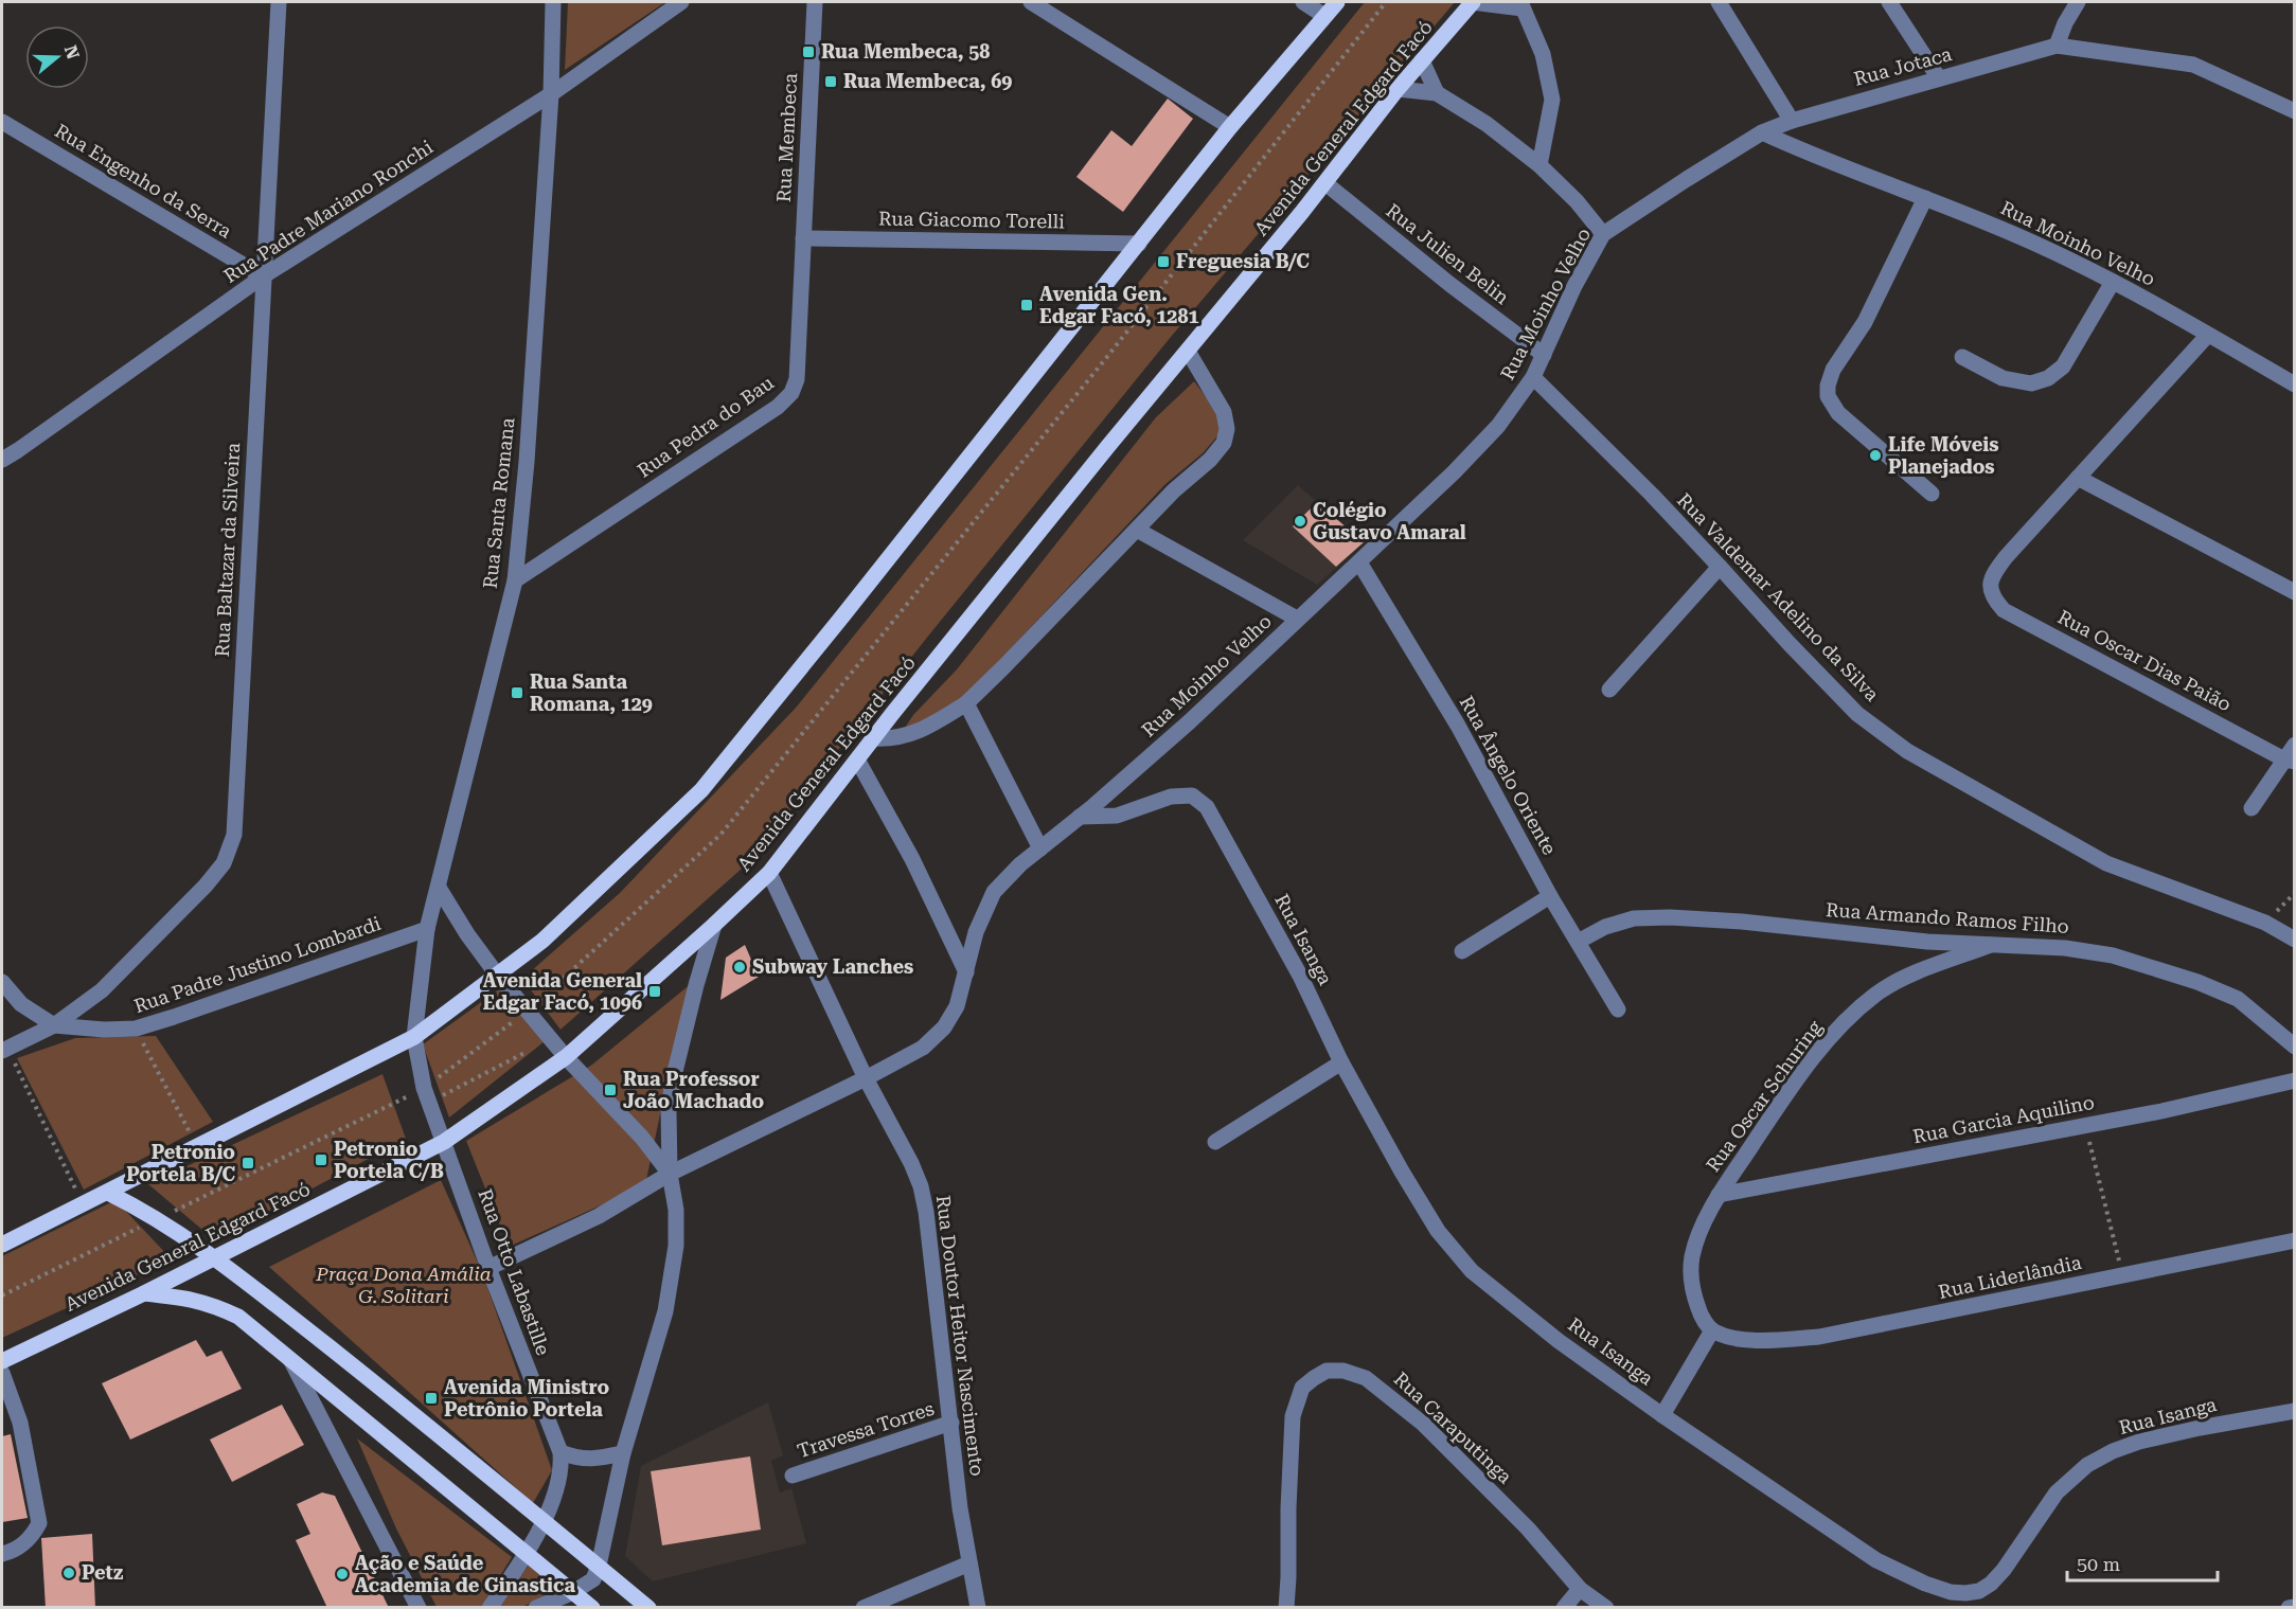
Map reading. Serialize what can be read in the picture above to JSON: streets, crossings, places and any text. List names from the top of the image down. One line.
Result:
{"streets":{"main road":["Avenida General Edgard Facó"],"street":["Rua Jotaca","Rua Membeca","Rua Engenho da Serra","Rua Padre Mariano Ronchi","Rua Giacomo Torelli","Rua Moinho Velho","Rua Julien Belin","Rua Pedra do Bau","Rua Santa Romana","Rua Baltazar da Silveira","Rua Valdemar Adelino da Silva","Rua Oscar Dias Paião","Rua Ângelo Oriente","Rua Armando Ramos Filho","Rua Isanga","Rua Padre Justino Lombardi","Rua Oscar Schuring","Rua Garcia Aquilino","Rua Otto Labastille","Rua Liderlândia","Rua Doutor Heitor Nascimento","Rua Caraputinga","Travessa Torres"]},"crossings":[["Rua Jotaca","Rua Moinho Velho"],["Avenida General Edgard Facó","Rua Julien Belin"],["Avenida General Edgard Facó","Rua Otto Labastille"],["Avenida General Edgard Facó","Rua Doutor Heitor Nascimento"],["Rua Membeca","Rua Giacomo Torelli"],["Rua Membeca","Rua Pedra do Bau"],["Rua Engenho da Serra","Rua Padre Mariano Ronchi"],["Rua Engenho da Serra","Rua Baltazar da Silveira"],["Rua Padre Mariano Ronchi","Rua Santa Romana"],["Rua Padre Mariano Ronchi","Rua Baltazar da Silveira"],["Rua Giacomo Torelli","Rua Pedra do Bau"],["Rua Moinho Velho","Rua Julien Belin"],["Rua Moinho Velho","Rua Valdemar Adelino da Silva"],["Rua Moinho Velho","Rua Ângelo Oriente"],["Rua Moinho Velho","Rua Isanga"],["Rua Moinho Velho","Rua Otto Labastille"],["Rua Moinho Velho","Rua Doutor Heitor Nascimento"],["Rua Pedra do Bau","Rua Santa Romana"],["Rua Santa Romana","Rua Padre Justino Lombardi"],["Rua Santa Romana","Rua Otto Labastille"],["Rua Baltazar da Silveira","Rua Padre Justino Lombardi"],["Rua Ângelo Oriente","Rua Armando Ramos Filho"],["Rua Armando Ramos Filho","Rua Oscar Schuring"],["Rua Oscar Schuring","Rua Garcia Aquilino"],["Rua Oscar Schuring","Rua Liderlândia"],["Rua Doutor Heitor Nascimento","Travessa Torres"]],"parks":["Praça Dona Amália G. Solitari"],"places":{"transit":["Rua Membeca, 58","Rua Membeca, 69","Freguesia B/C","Avenida Gen. Edgar Facó, 1281","Rua Santa Romana, 129","Avenida General Edgar Facó, 1096","Rua Professor João Machado","Petronio Portela C/B","Petronio Portela B/C","Avenida Ministro Petrônio Portela"],"other":["Life Móveis Planejados","Colégio Gustavo Amaral","Subway Lanches","Petz","Ação e Saúde Academia de Ginastica"]},"scale_bar":"50 m","north":"right"}
